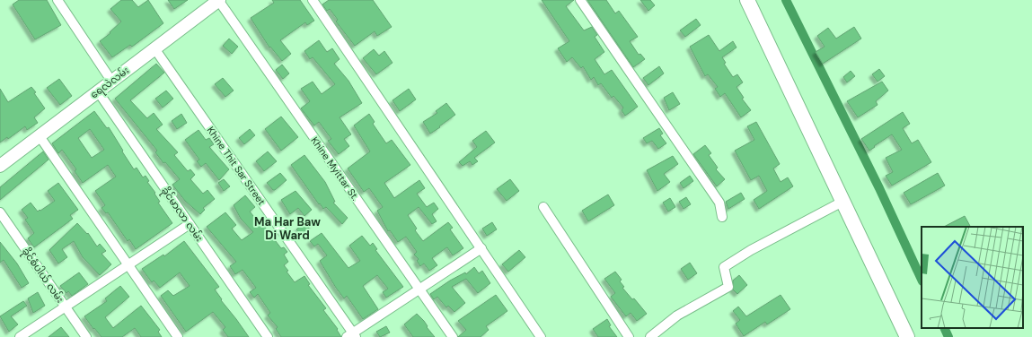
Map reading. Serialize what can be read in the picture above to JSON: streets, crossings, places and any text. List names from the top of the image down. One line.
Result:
{"streets":{"main road":["ရေလဲလမ်း"],"street":["Khine Thit Sar Street","Khine Myittar St.","ခိုင်မာလာ လမ်း","ခိုင်စံပါယ် လမ်း"]},"crossings":[["ရေလဲလမ်း","Khine Thit Sar Street"],["ရေလဲလမ်း","Khine Myittar St."],["ရေလဲလမ်း","ခိုင်မာလာ လမ်း"]],"districts":["Ma Har Baw Di Ward"]}
